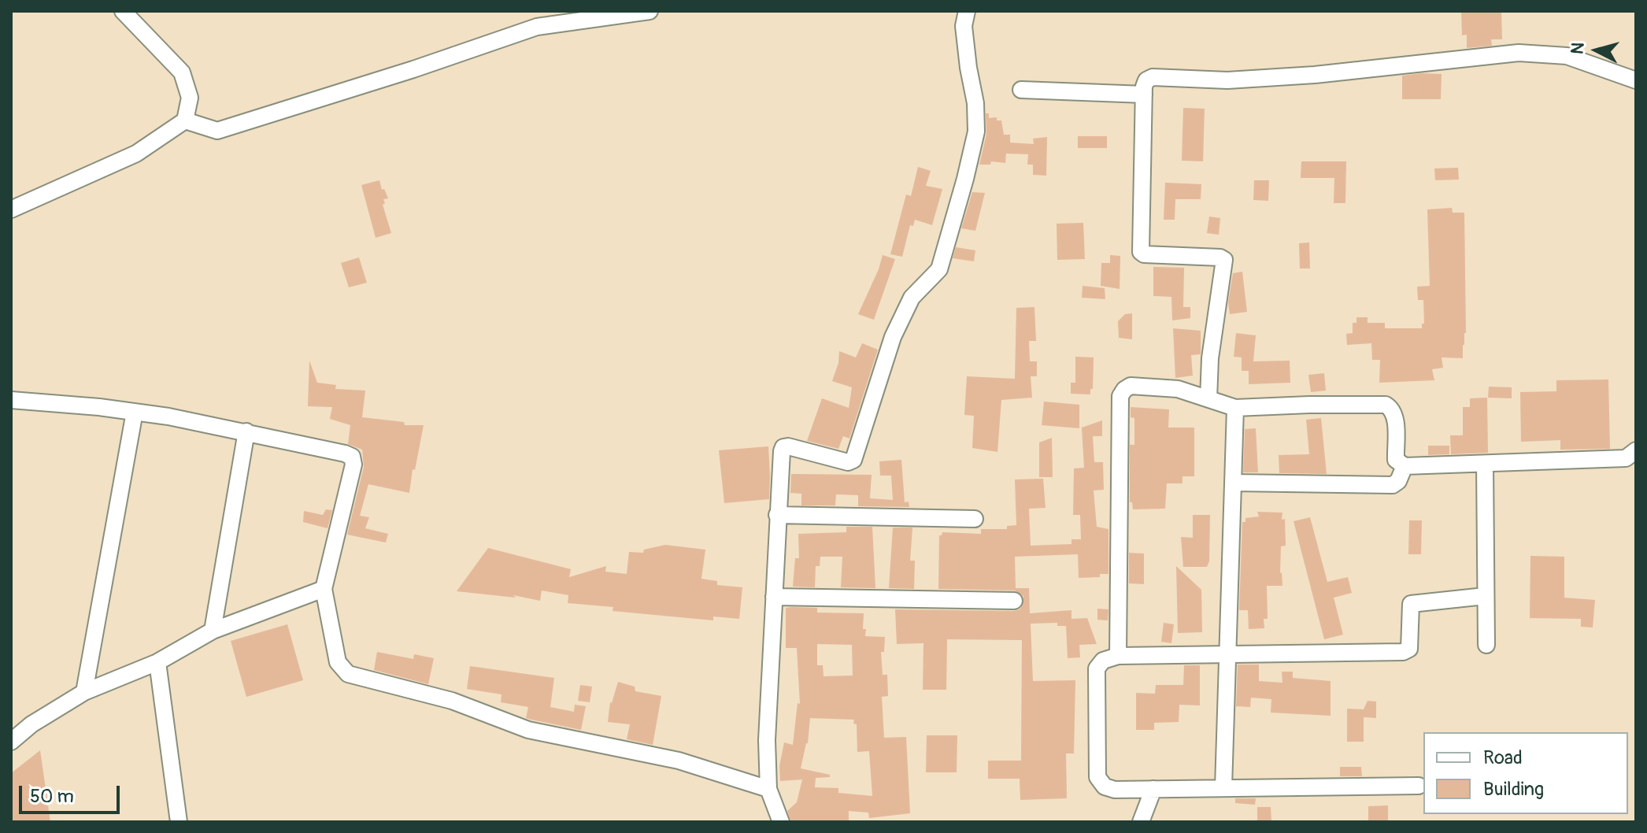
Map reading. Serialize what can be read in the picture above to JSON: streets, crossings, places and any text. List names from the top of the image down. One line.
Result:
{"legend":["Road","Building"],"scale_bar":"50 m","north":"left"}
